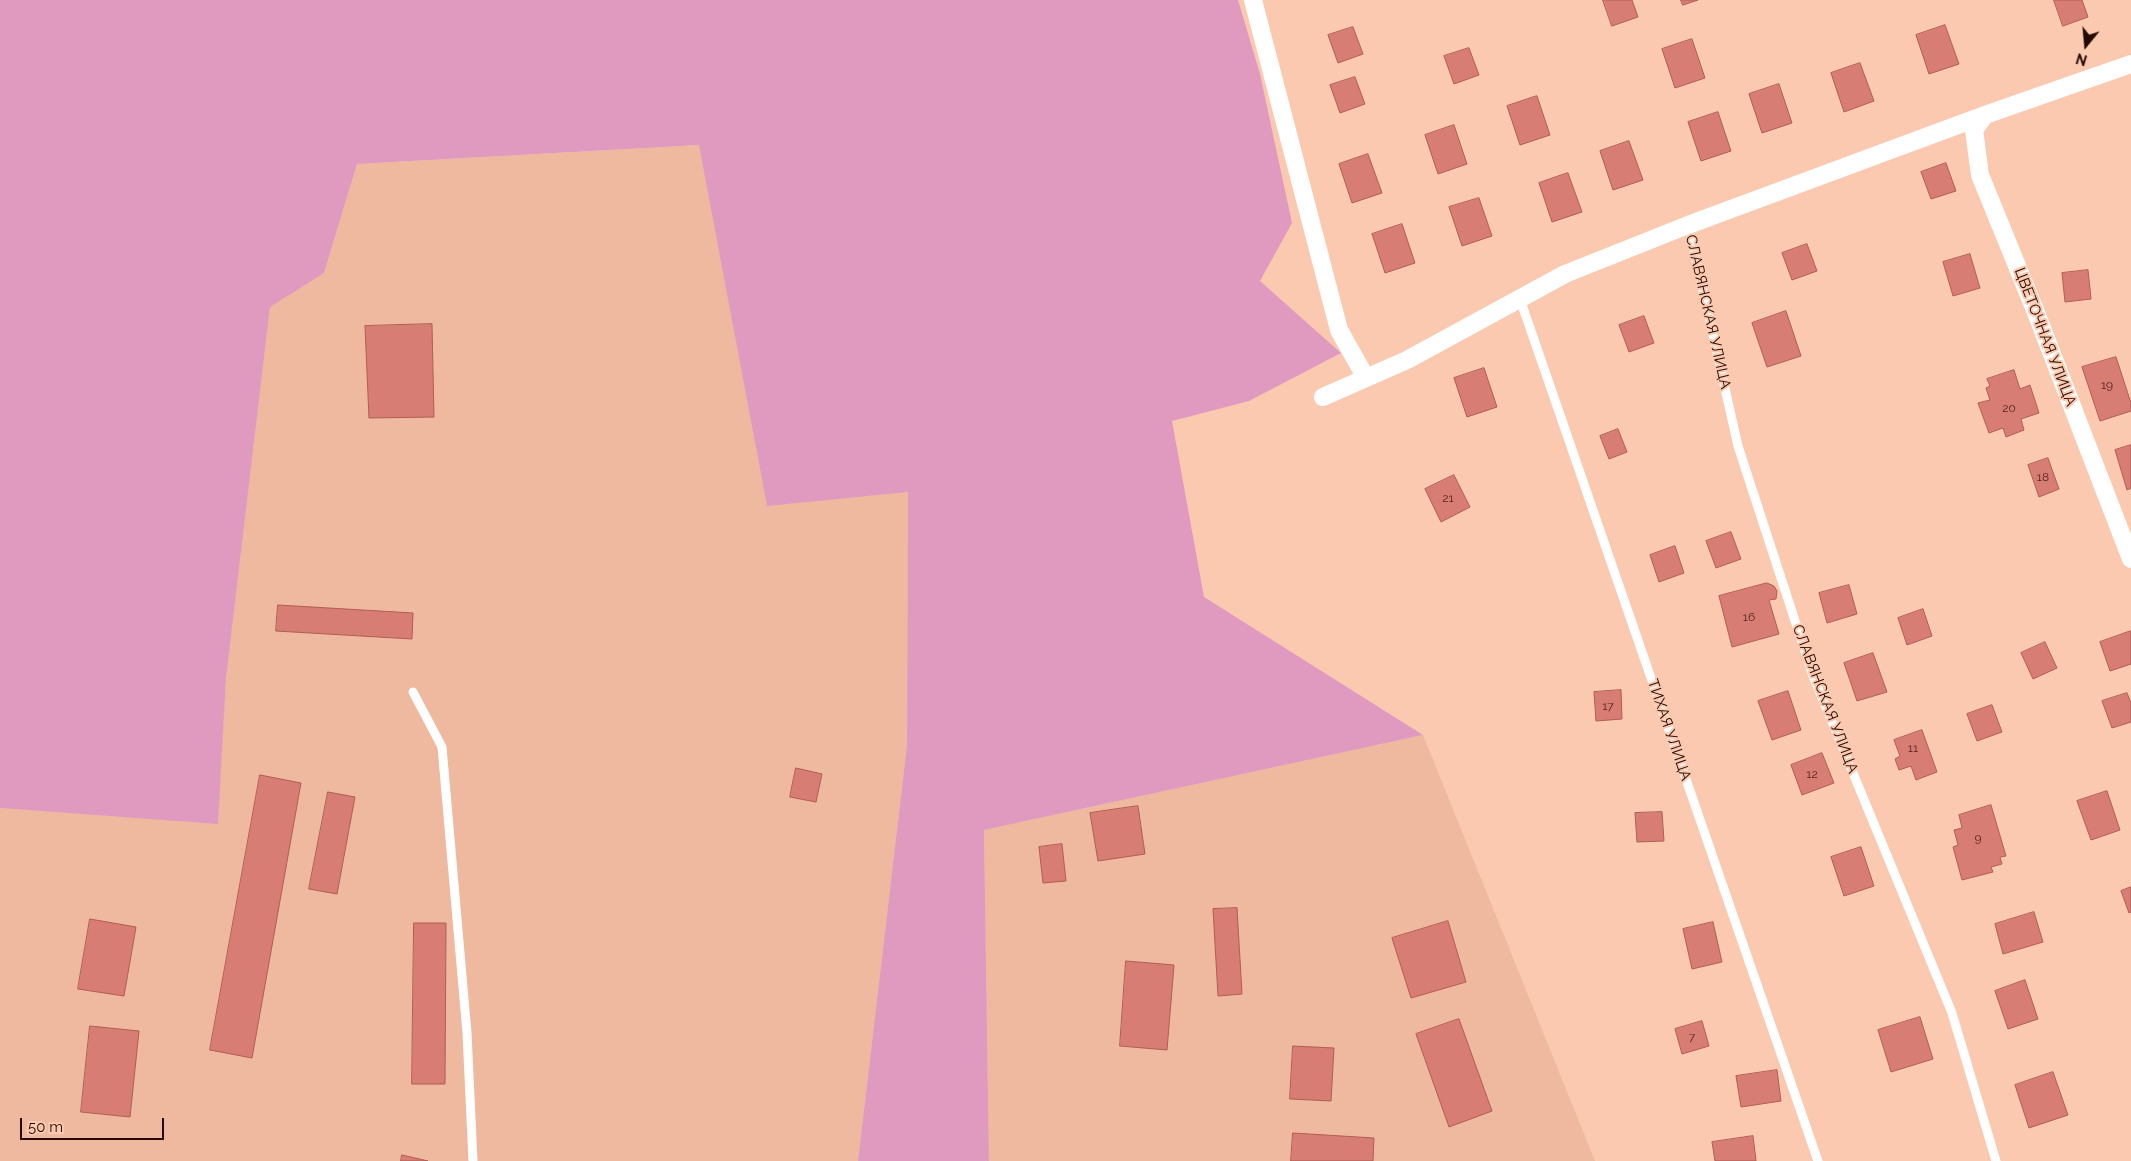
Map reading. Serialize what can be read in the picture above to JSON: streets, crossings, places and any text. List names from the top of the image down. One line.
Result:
{"streets":{"street":["ЦВЕТОЧНАЯ УЛИЦА"],"lane":["СЛАВЯНСКАЯ УЛИЦА","ТИХАЯ УЛИЦА"]},"house_numbers":["19","20","18","21","16","17","11","12","9","7"],"scale_bar":"50 m","north":"bottom"}
